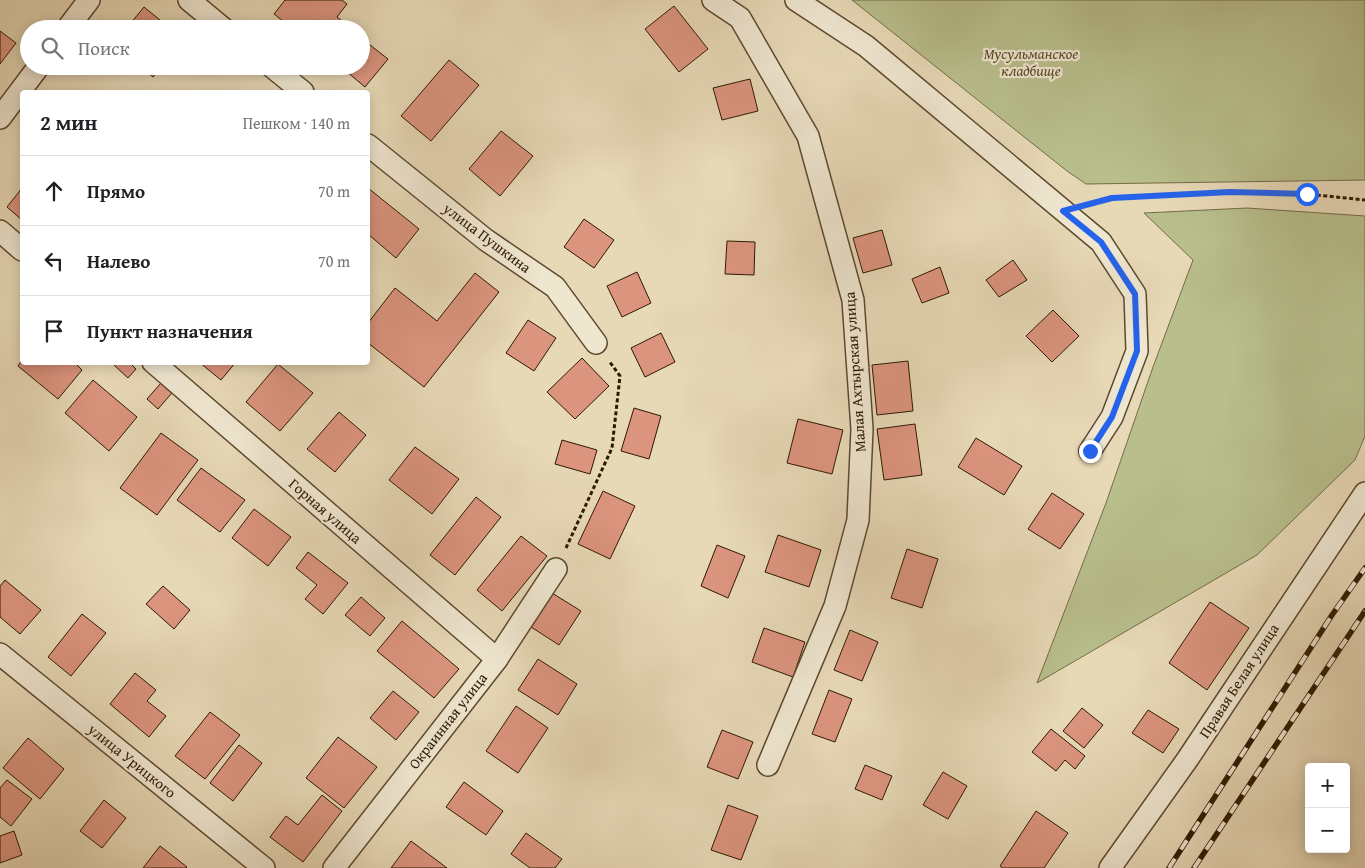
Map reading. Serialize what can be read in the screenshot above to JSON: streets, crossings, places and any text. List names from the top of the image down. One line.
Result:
{"streets":{"street":["улица Пушкина","Малая Ахтырская улица","Горная улица","Правая Белая улица","Окраинная улица","улица Урицкого"]},"crossings":[["Горная улица","Окраинная улица"]],"parks":["Мусульманское кладбище"],"page":{"search":"Поиск","heading":["2 мин","Пешком · 140 m"],"list":[["Прямо","70 m"],["Налево","70 m"],"Пункт назначения"],"map_buttons":["+","−"]}}
